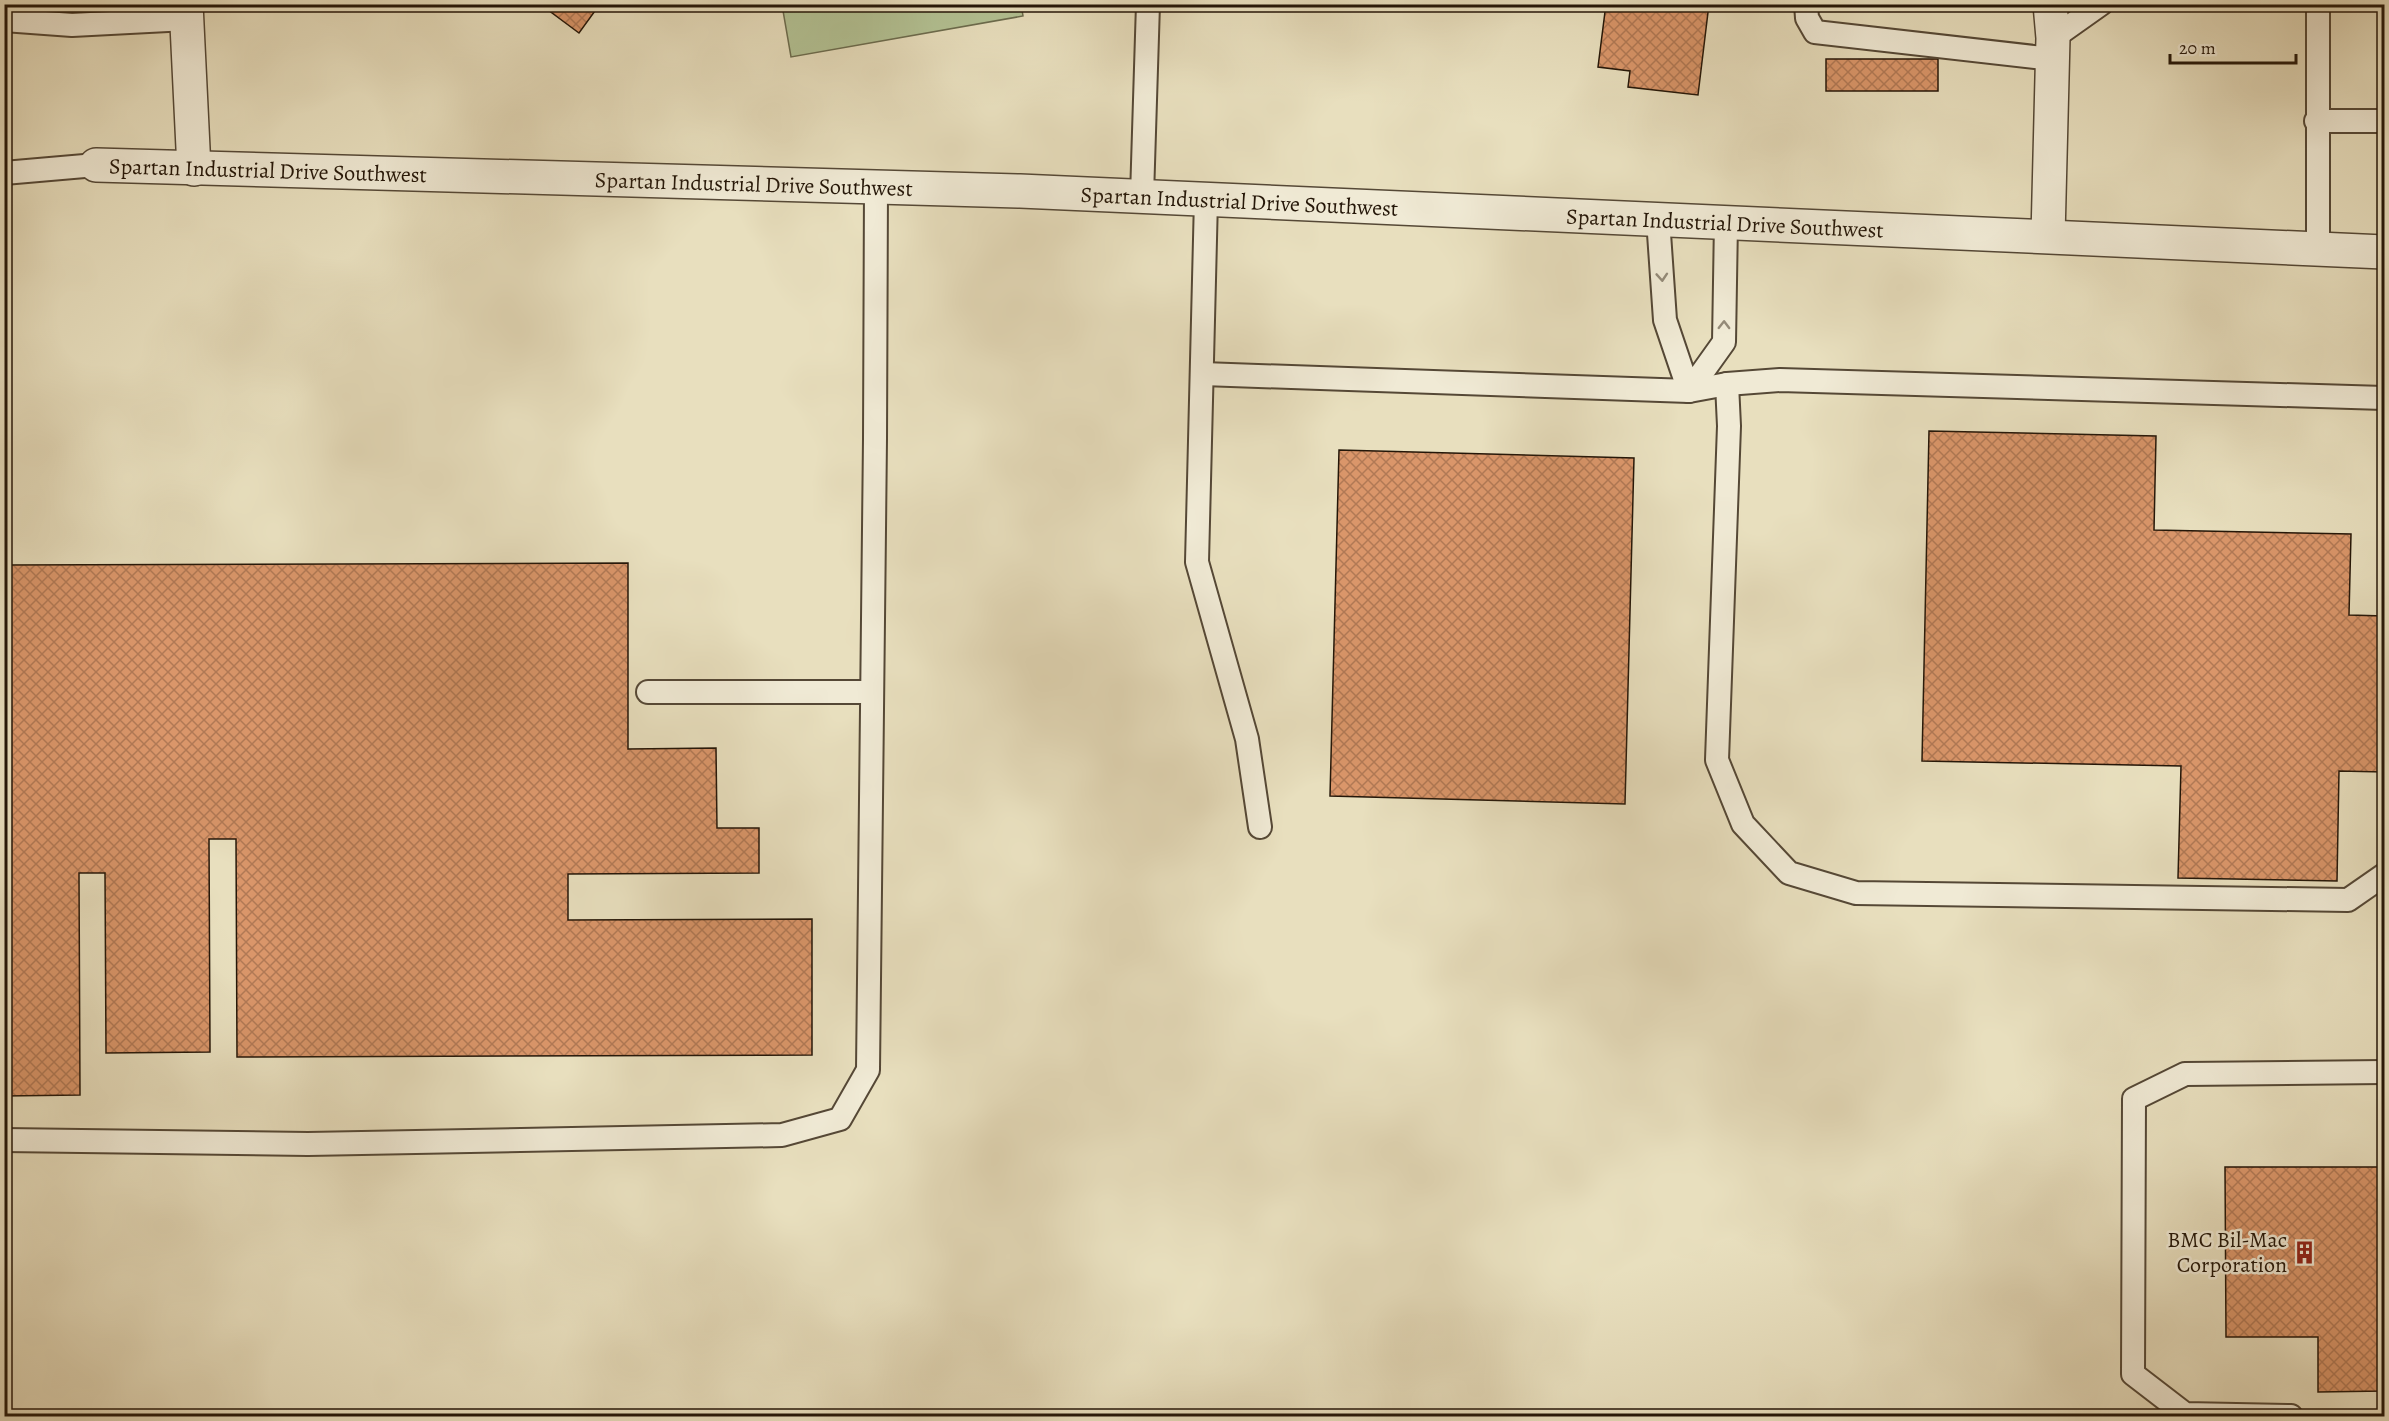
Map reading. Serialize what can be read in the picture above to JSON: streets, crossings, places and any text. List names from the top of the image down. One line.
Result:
{"streets":{"street":["Spartan Industrial Drive Southwest"]},"places":{"building":["BMC Bil-Mac Corporation"]},"scale_bar":"20 m"}
